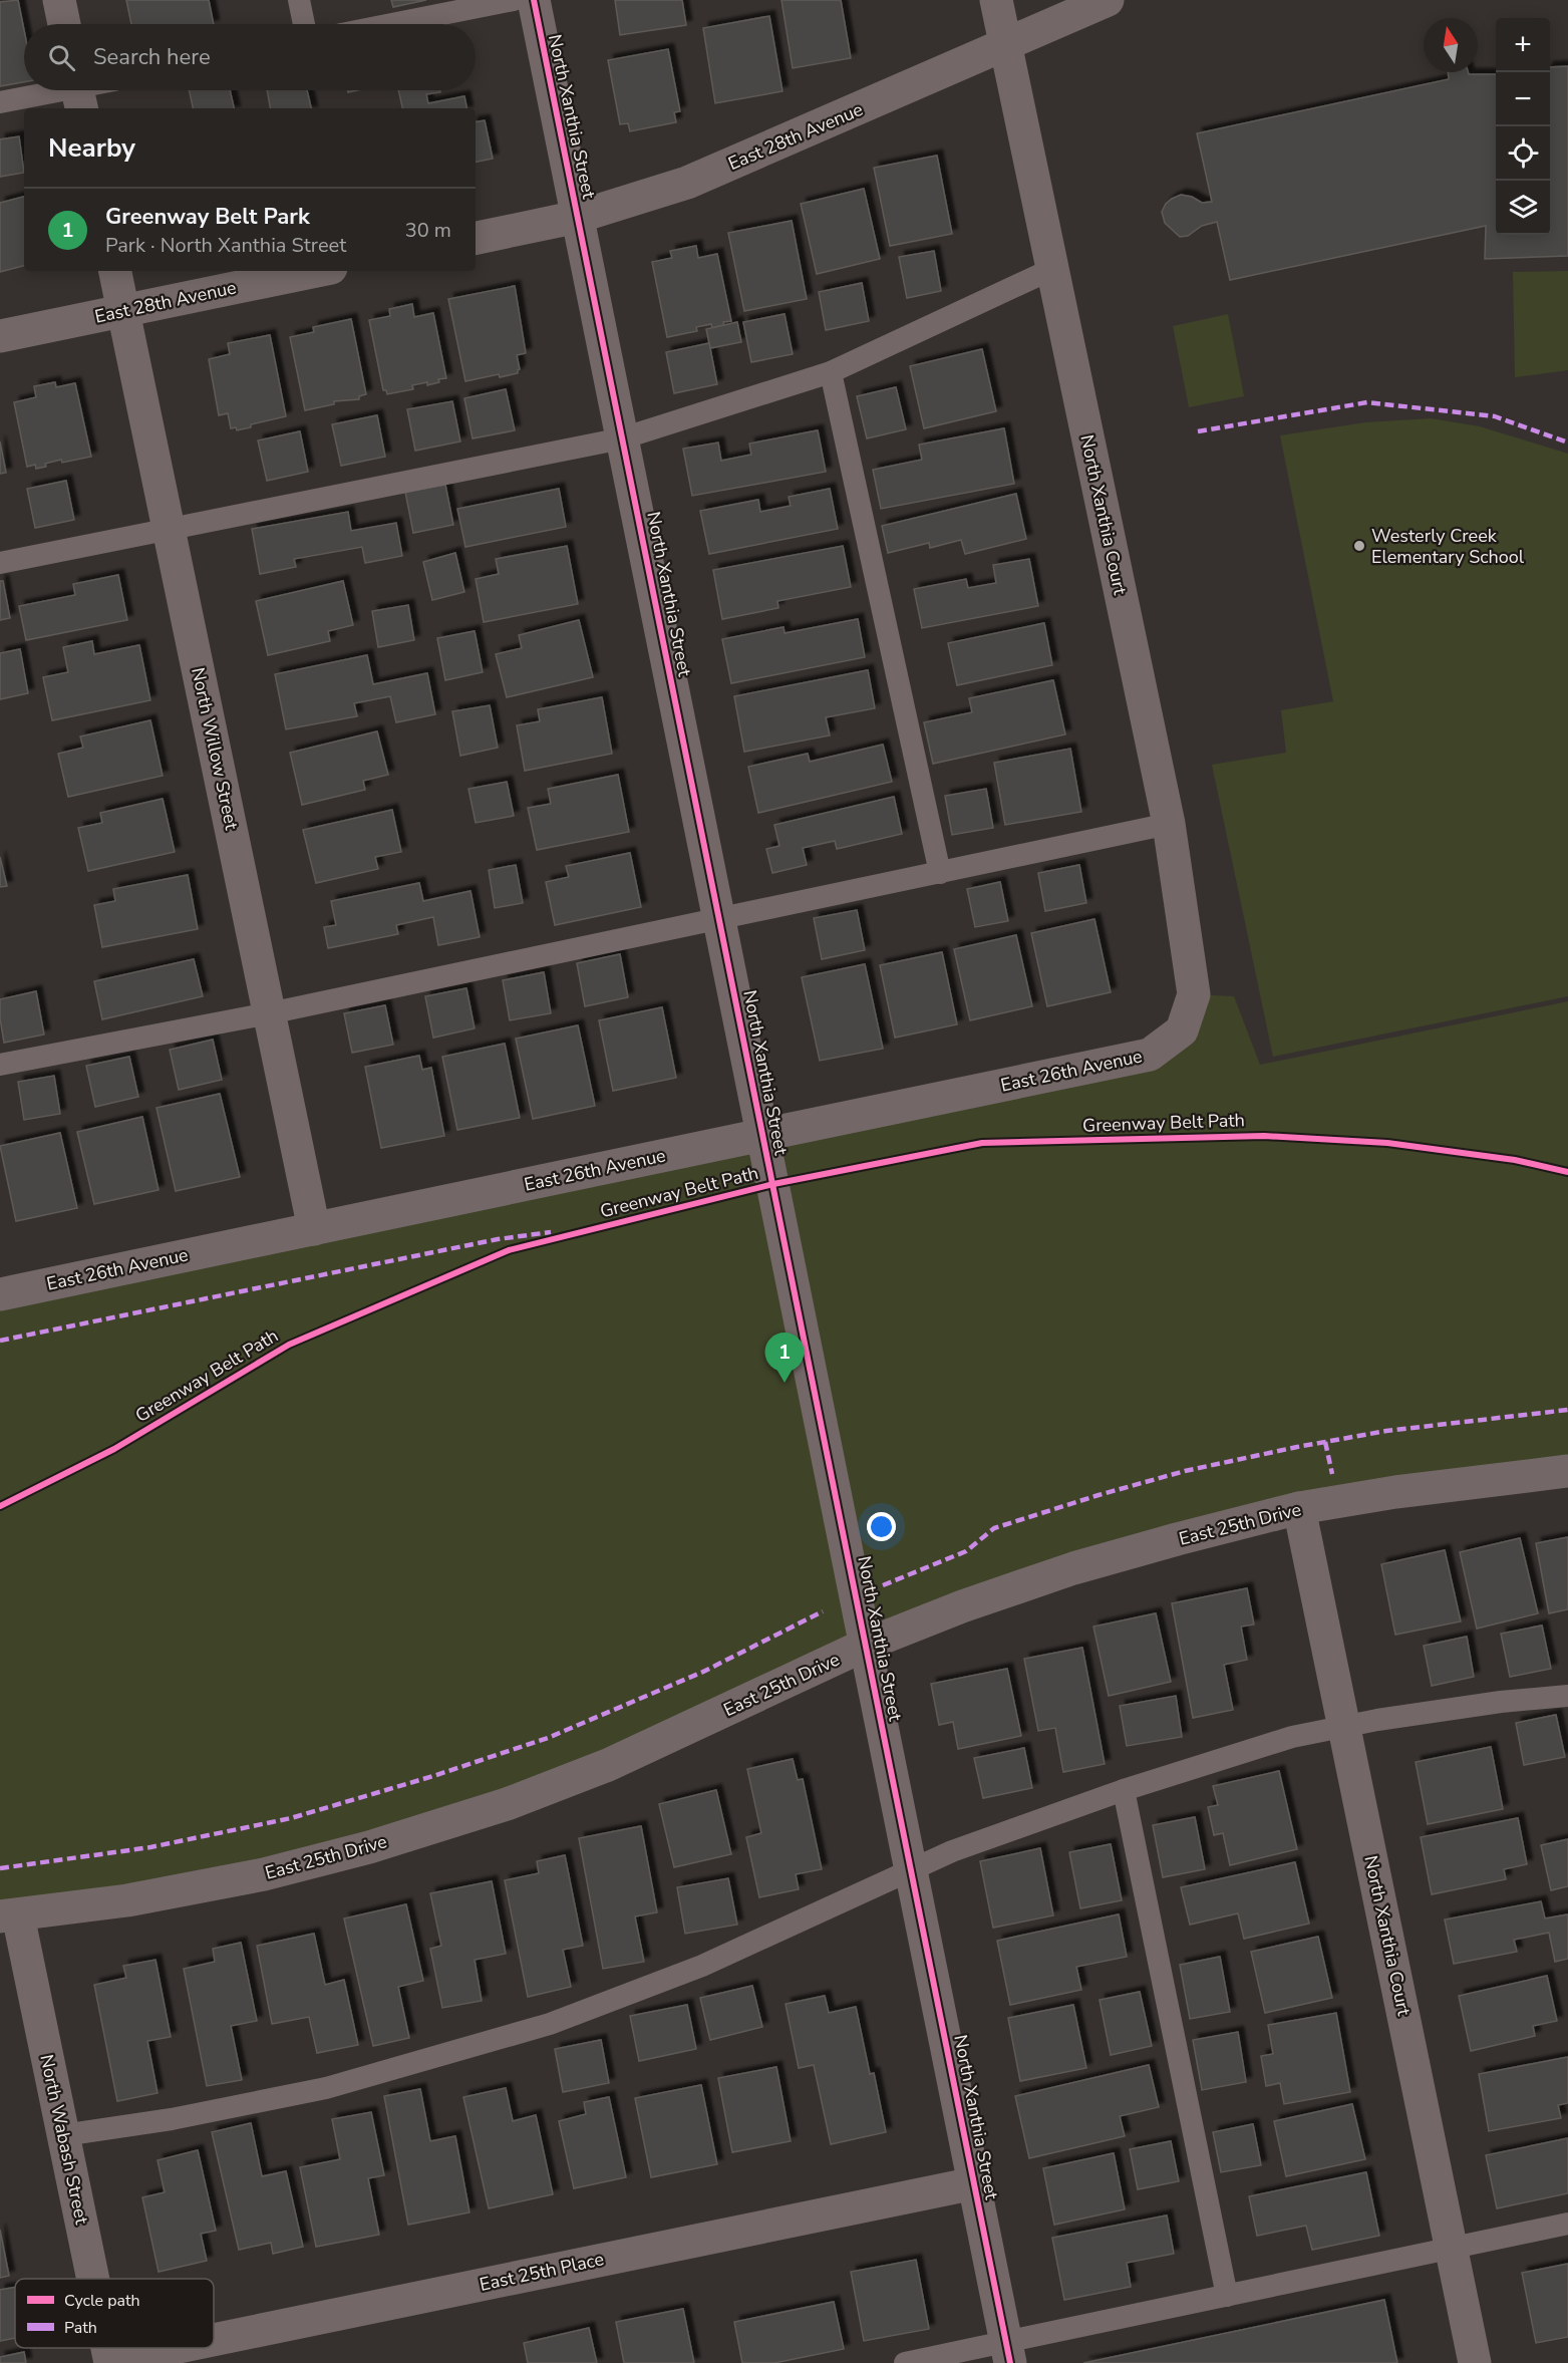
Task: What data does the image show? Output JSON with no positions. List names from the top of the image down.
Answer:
{
  "streets": {
    "street": [
      "North Xanthia Street",
      "East 28th Avenue",
      "North Xanthia Court",
      "North Willow Street",
      "East 26th Avenue",
      "East 25th Drive",
      "North Wabash Street",
      "East 25th Place"
    ],
    "cycle path": ["Greenway Belt Path"]
  },
  "crossings": [
    ["North Xanthia Street", "East 28th Avenue"],
    ["North Xanthia Street", "East 26th Avenue"],
    ["North Xanthia Street", "East 25th Drive"],
    ["North Xanthia Street", "East 25th Place"],
    ["East 28th Avenue", "North Xanthia Court"],
    ["East 28th Avenue", "North Willow Street"],
    ["North Xanthia Court", "East 26th Avenue"],
    ["North Xanthia Court", "East 25th Drive"],
    ["North Willow Street", "East 26th Avenue"],
    ["East 25th Drive", "North Wabash Street"]
  ],
  "places": ["Westerly Creek Elementary School"],
  "legend": ["Cycle path", "Path"],
  "north": "top",
  "page": {
    "map_buttons": ["+", "−"],
    "search": "Search here",
    "heading": "Nearby",
    "list": [
      {
        "mark": "1",
        "name": "Greenway Belt Park",
        "note": "Park · North Xanthia Street",
        "value": "30 m"
      }
    ],
    "pins": "1"
  }
}
